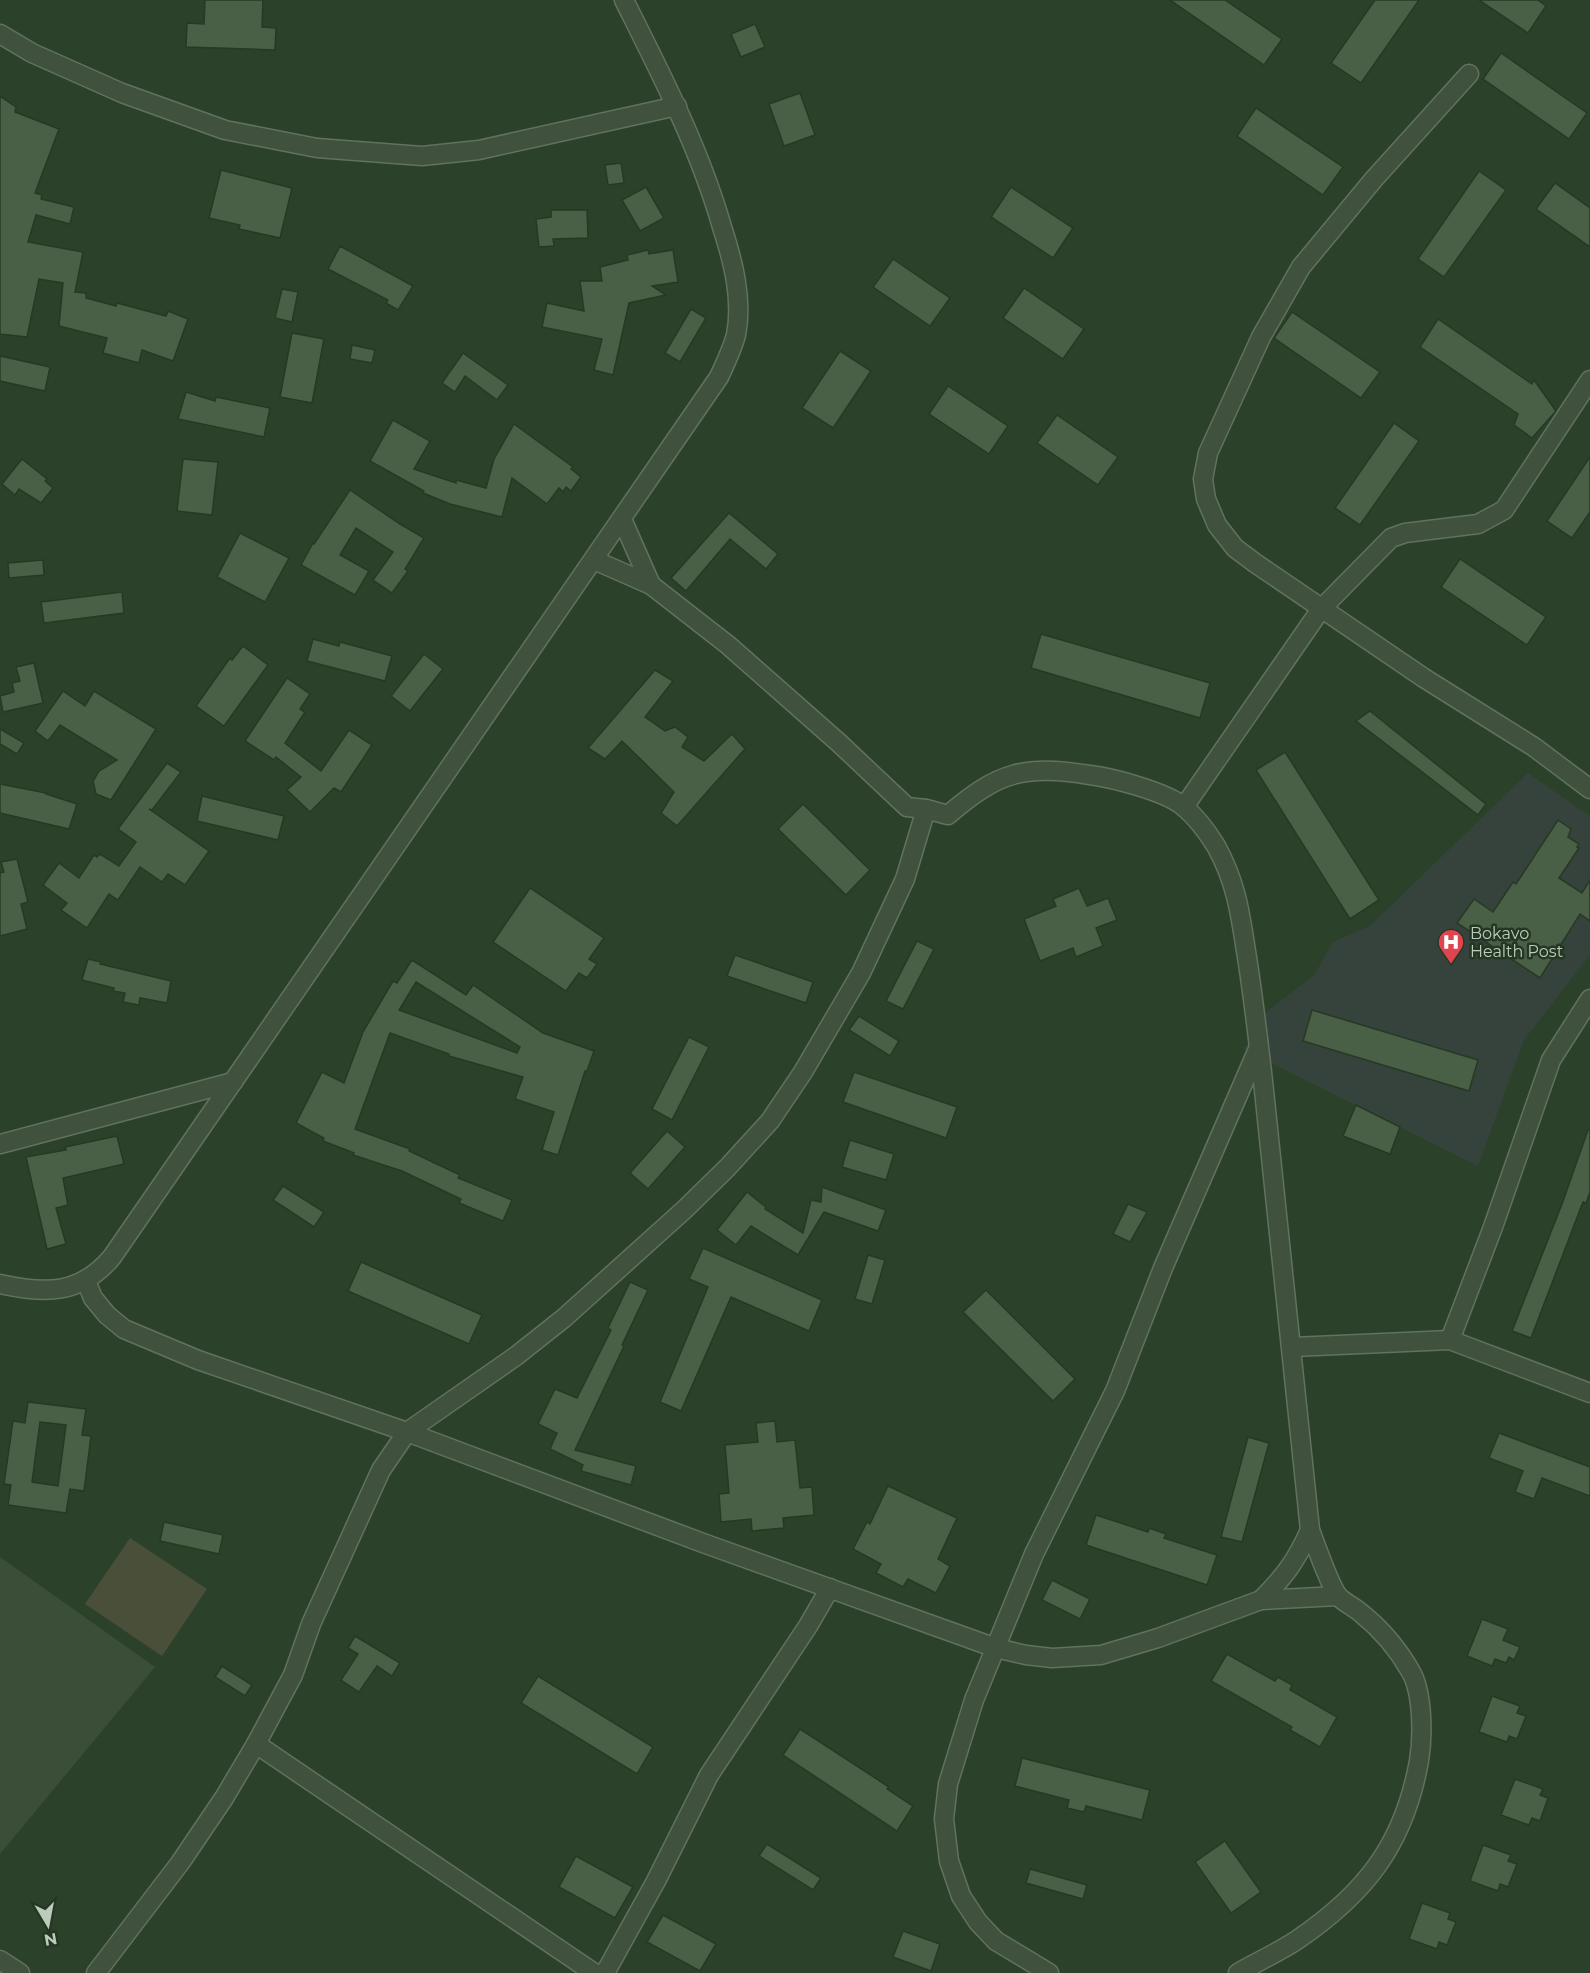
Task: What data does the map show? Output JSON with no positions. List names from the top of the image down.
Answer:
{
  "places": {
    "hospital": ["Bokavo Health Post"]
  },
  "north": "bottom"
}
